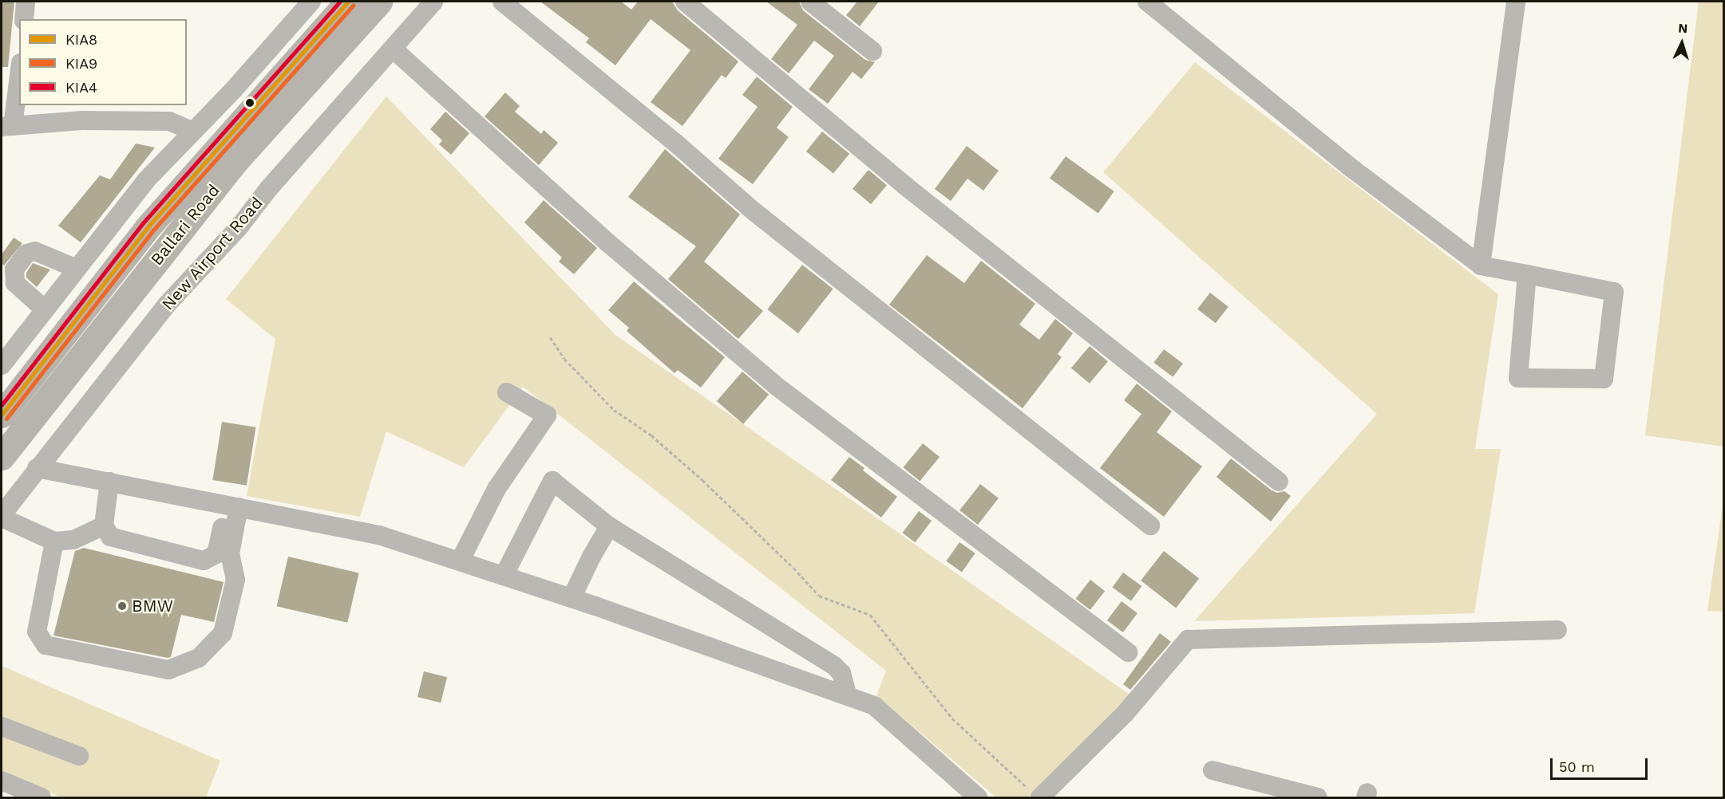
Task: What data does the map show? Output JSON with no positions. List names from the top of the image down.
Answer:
{
  "streets": {
    "highway": ["Ballari Road"],
    "street": ["New Airport Road"]
  },
  "places": ["BMW"],
  "lines": ["transit line KIA8", "transit line KIA4", "transit line KIA9"],
  "legend": ["KIA8", "KIA9", "KIA4"],
  "scale_bar": "50 m",
  "north": "top"
}
